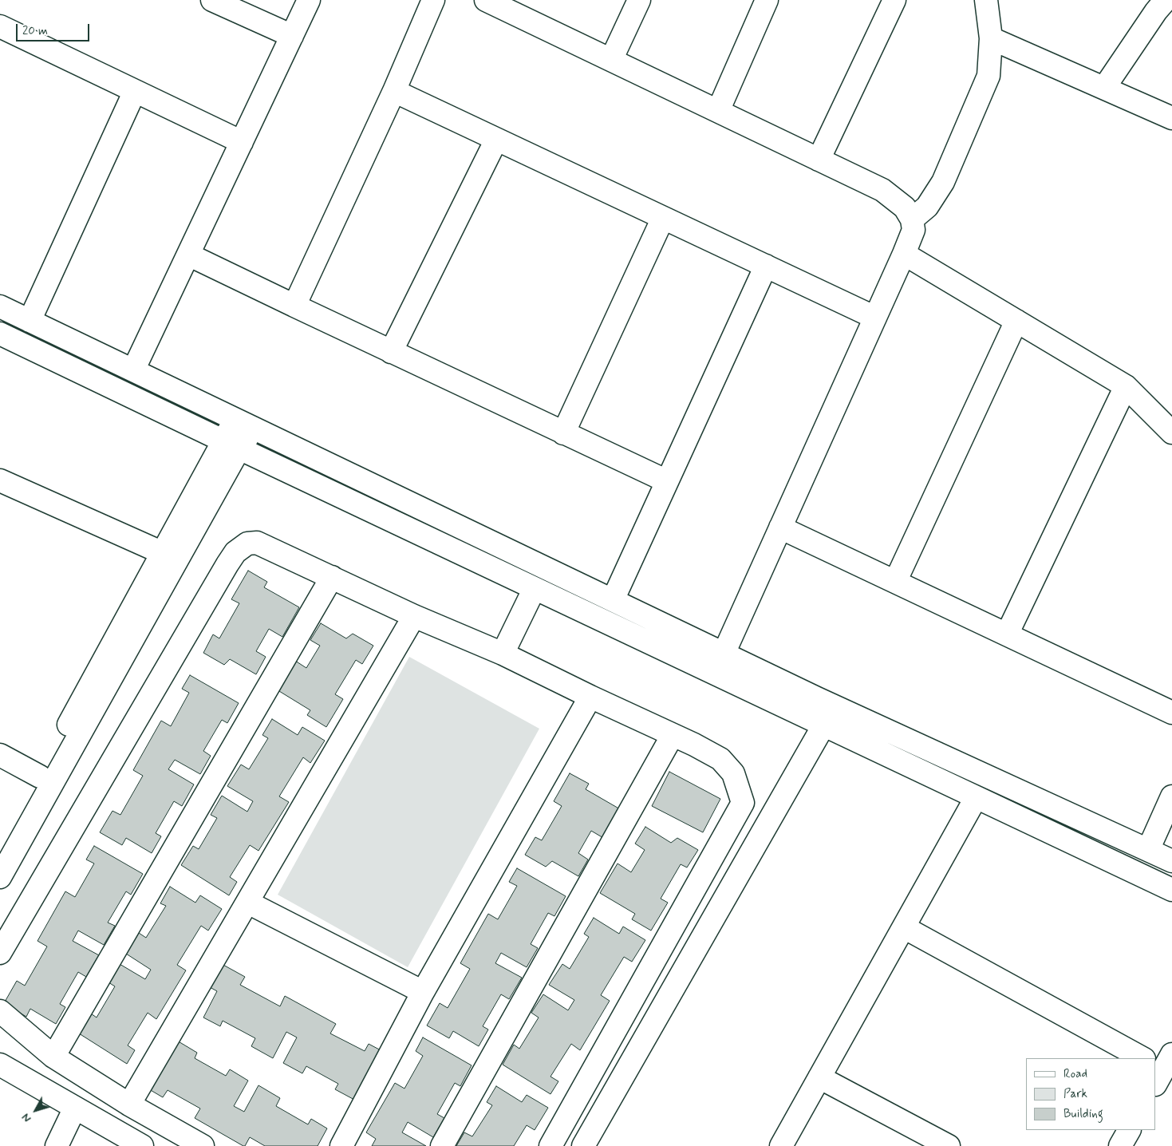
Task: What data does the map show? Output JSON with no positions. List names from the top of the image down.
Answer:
{
  "legend": ["Road", "Park", "Building"],
  "scale_bar": "20 m",
  "north": "bottom left"
}
